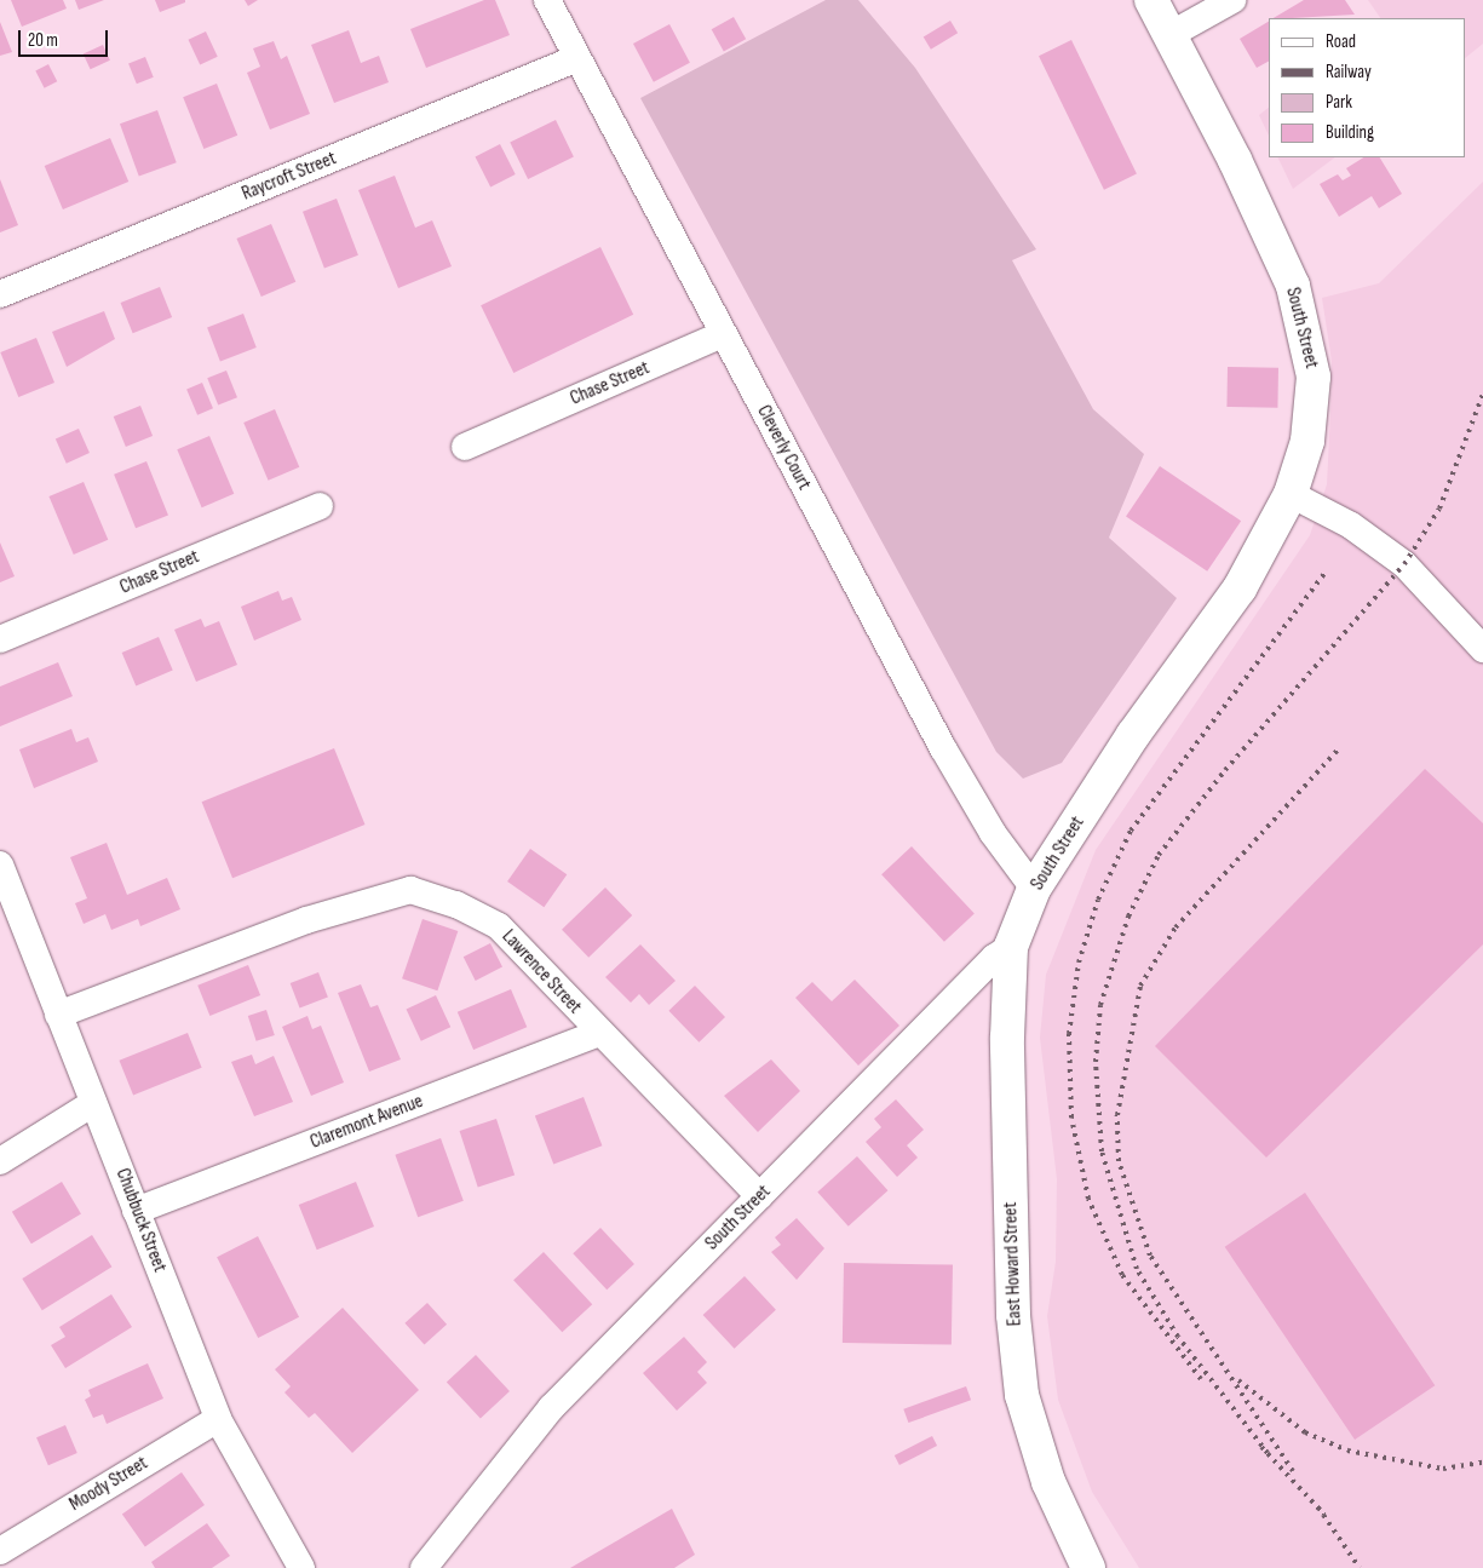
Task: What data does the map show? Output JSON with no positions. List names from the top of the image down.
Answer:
{
  "streets": {
    "main road": ["South Street", "East Howard Street"],
    "street": [
      "Raycroft Street",
      "Chase Street",
      "Cleverly Court",
      "Lawrence Street",
      "Claremont Avenue",
      "Chubbuck Street",
      "Moody Street"
    ]
  },
  "crossings": [
    ["Raycroft Street", "Cleverly Court"],
    ["South Street", "Cleverly Court"],
    ["South Street", "Lawrence Street"],
    ["South Street", "East Howard Street"],
    ["Chase Street", "Cleverly Court"],
    ["Lawrence Street", "Claremont Avenue"],
    ["Lawrence Street", "Chubbuck Street"],
    ["Claremont Avenue", "Chubbuck Street"],
    ["Chubbuck Street", "Moody Street"]
  ],
  "legend": [
    "Road",
    "Railway",
    "Park",
    "Building"
  ],
  "scale_bar": "20 m"
}
